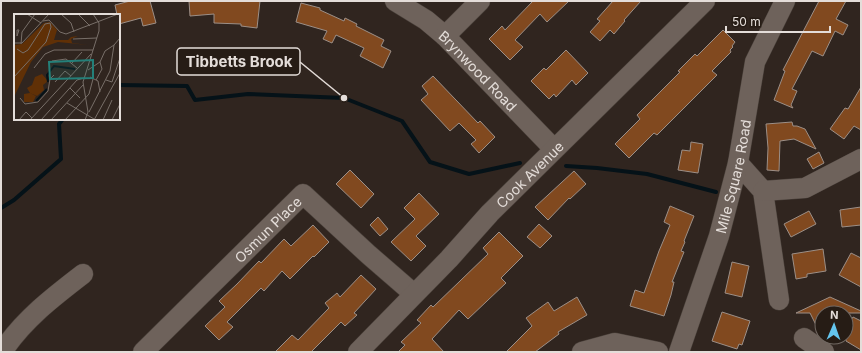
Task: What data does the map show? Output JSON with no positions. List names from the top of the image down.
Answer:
{
  "streets": {
    "street": [
      "Brynwood Road",
      "Cook Avenue",
      "Mile Square Road",
      "Osmun Place"
    ]
  },
  "crossings": [
    ["Brynwood Road", "Cook Avenue"],
    ["Cook Avenue", "Osmun Place"]
  ],
  "places": ["Tibbetts Brook"],
  "scale_bar": "50 m",
  "north": "top"
}
